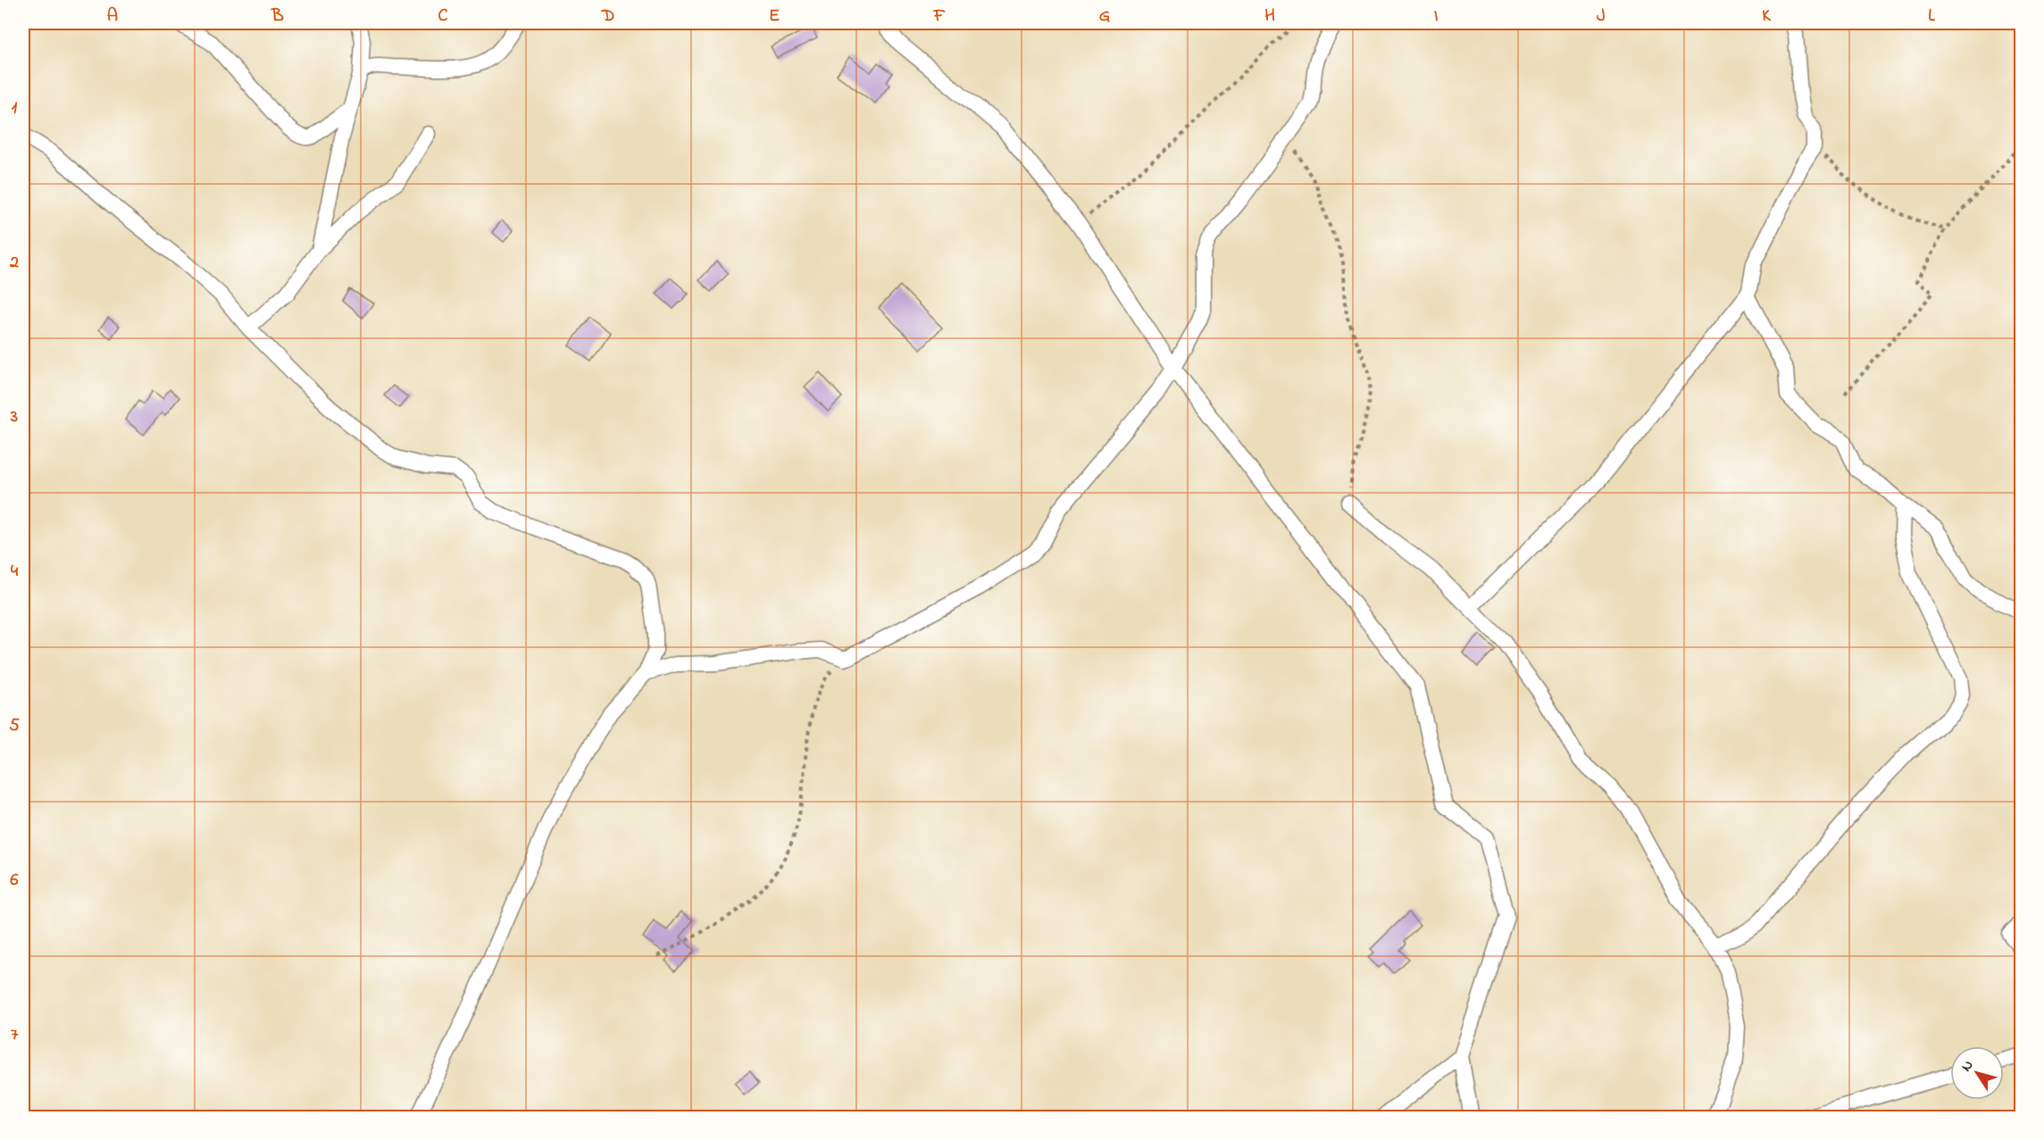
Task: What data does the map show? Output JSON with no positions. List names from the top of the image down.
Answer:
{
  "north": "top left",
  "grid": {
    "columns": [
      "A",
      "B",
      "C",
      "D",
      "E",
      "F",
      "G",
      "H",
      "I",
      "J",
      "K",
      "L"
    ],
    "rows": [
      "1",
      "2",
      "3",
      "4",
      "5",
      "6",
      "7"
    ]
  }
}
